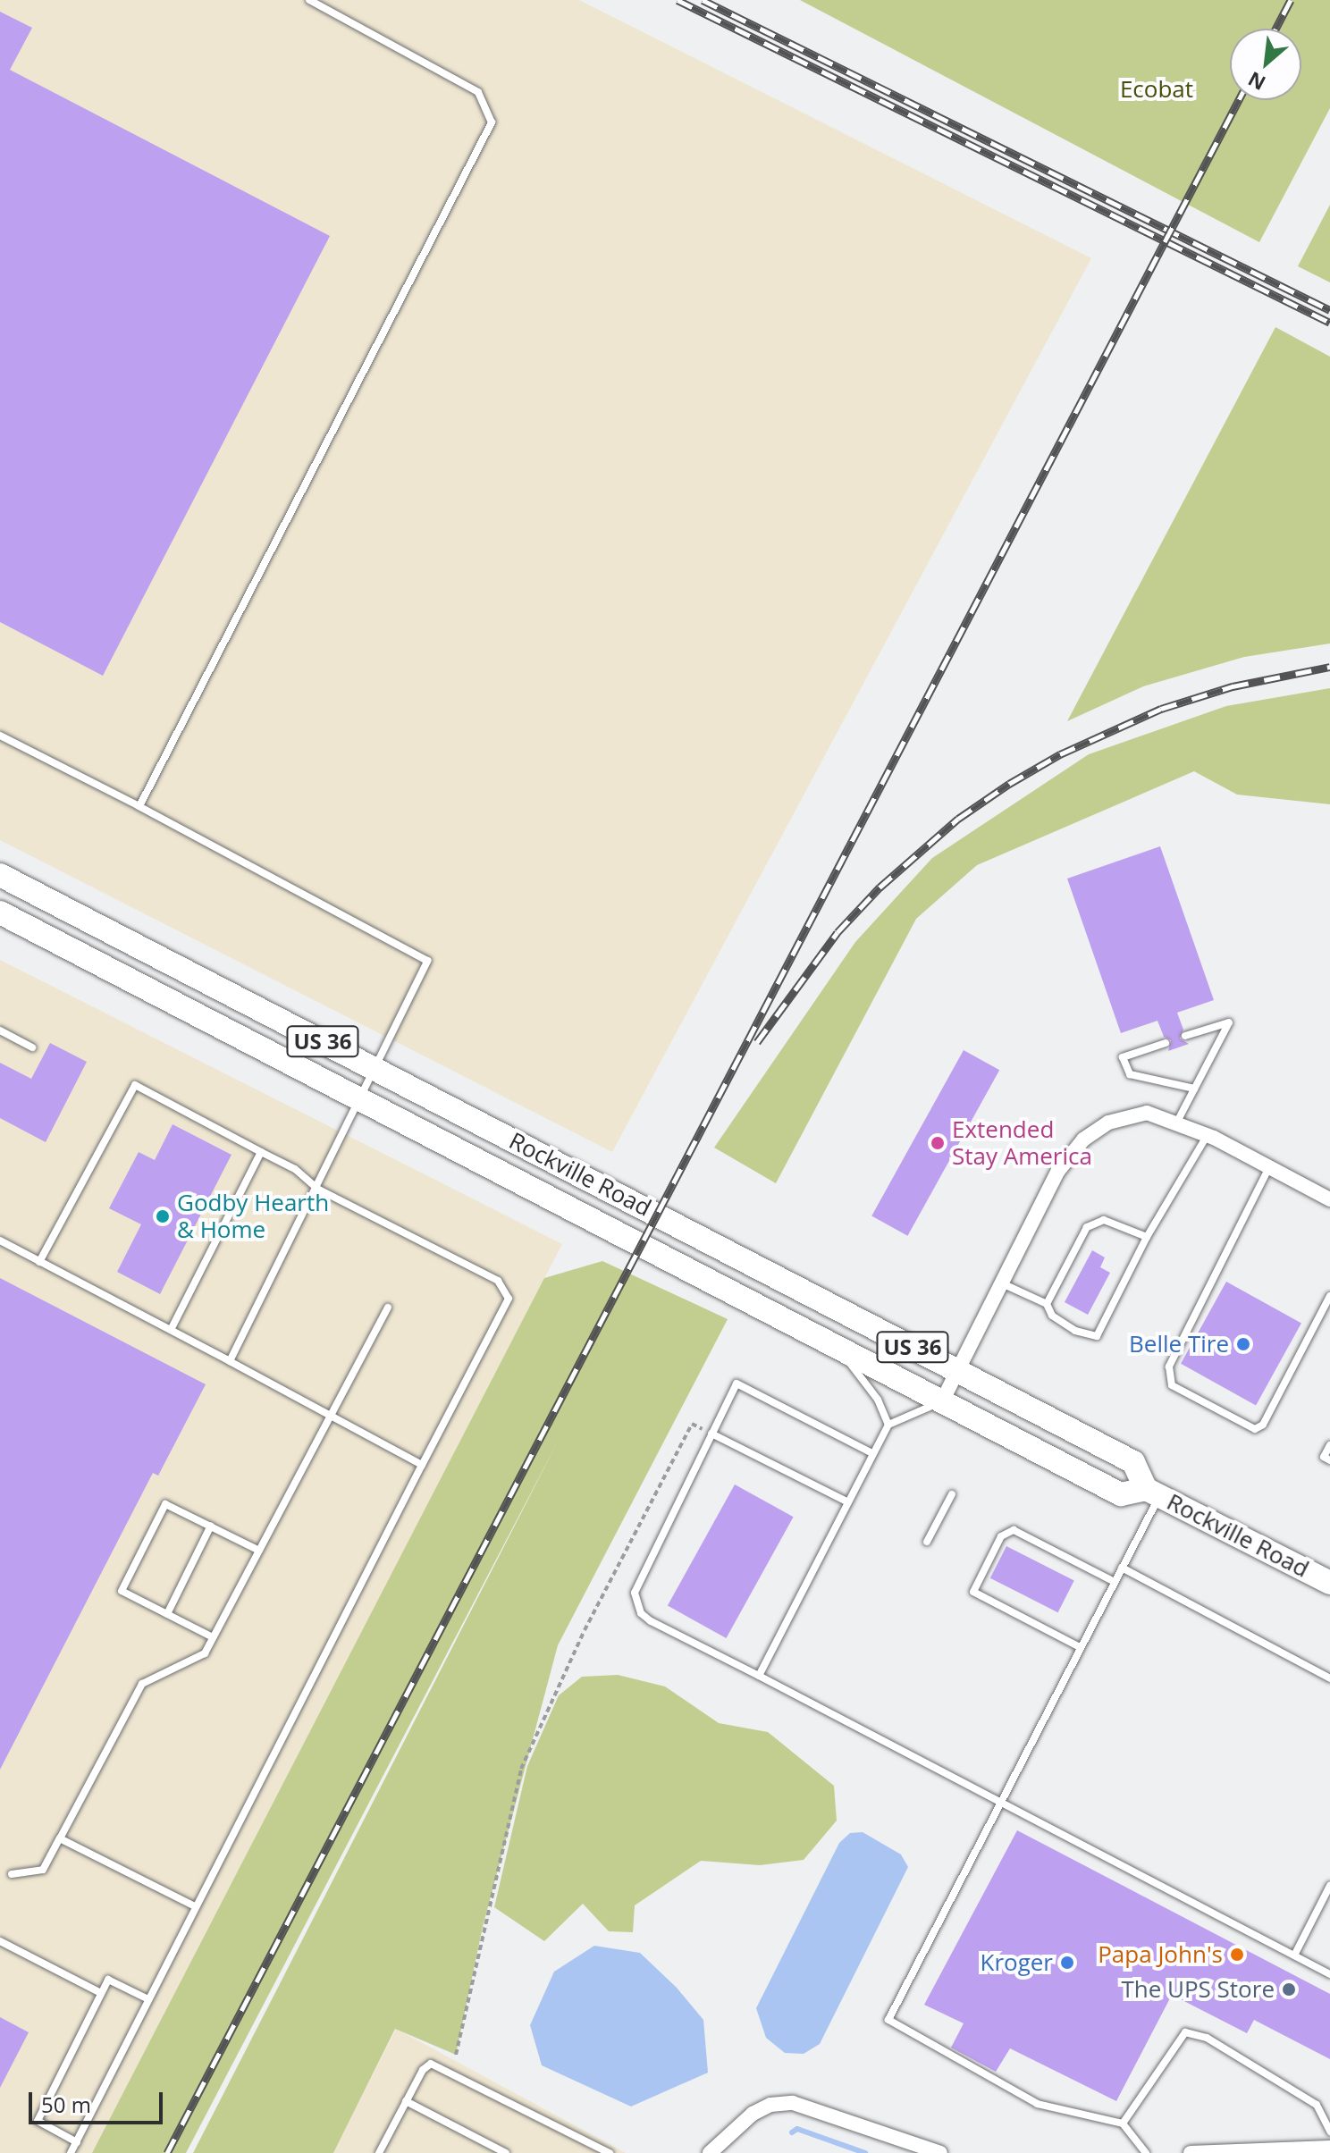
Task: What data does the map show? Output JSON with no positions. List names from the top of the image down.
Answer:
{
  "streets": {
    "main road": ["US 36", "Rockville Road"]
  },
  "parks": ["Ecobat"],
  "places": [
    "Extended Stay America",
    "Godby Hearth & Home",
    "Belle Tire",
    "Papa John's",
    "Kroger",
    "The UPS Store"
  ],
  "scale_bar": "50 m",
  "north": "bottom left"
}
